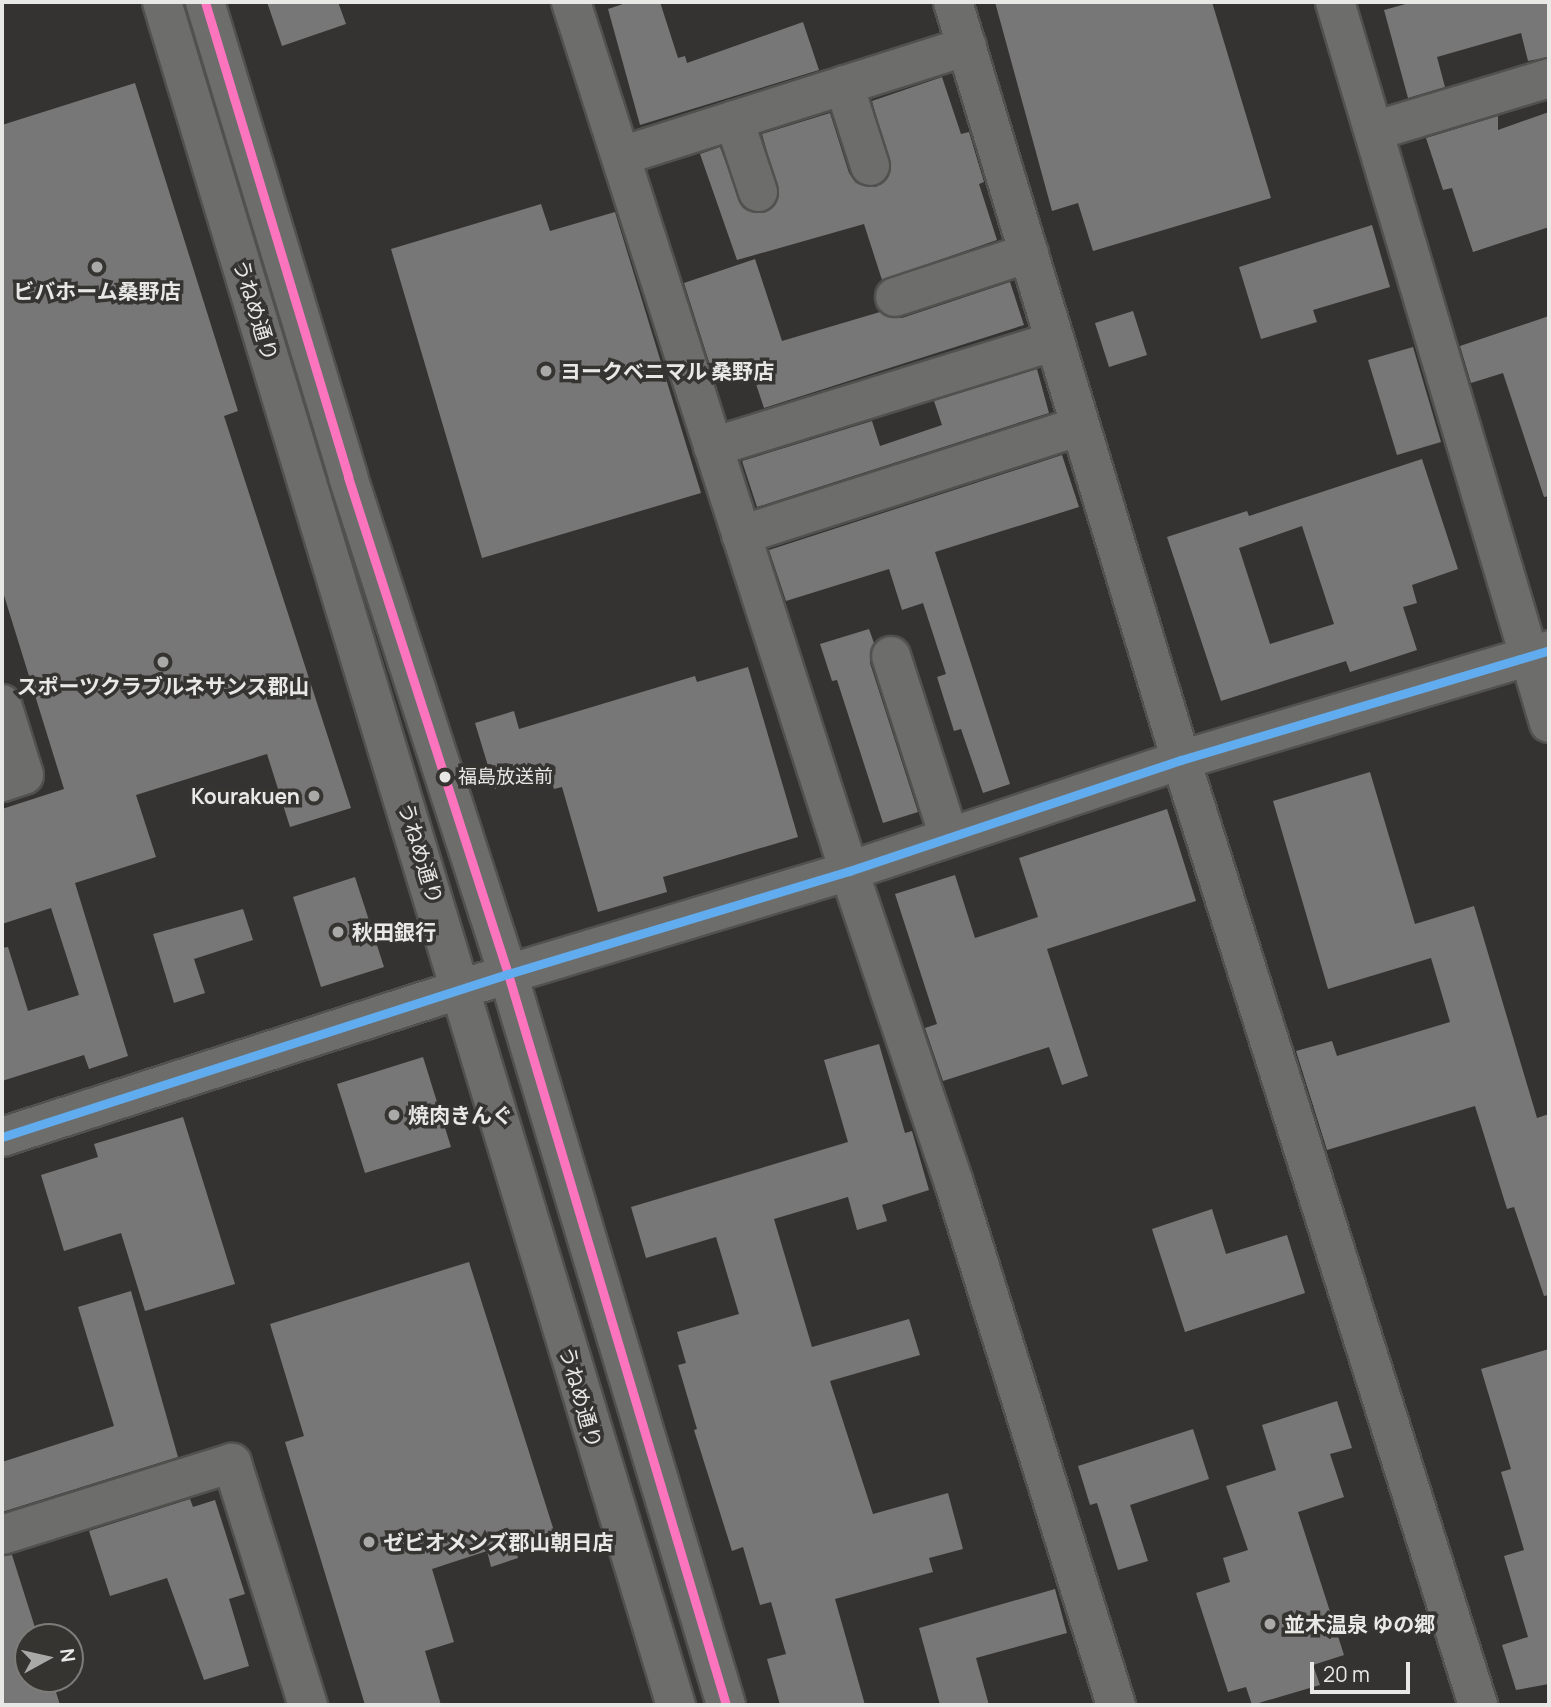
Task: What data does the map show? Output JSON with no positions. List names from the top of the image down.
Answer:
{
  "streets": {
    "street": ["うねめ通り"]
  },
  "places": [
    "ビバホーム桑野店",
    "ヨークベニマル 桑野店",
    "スポーツクラブルネサンス郡山",
    "福島放送前",
    "Kourakuen",
    "秋田銀行",
    "焼肉きんぐ",
    "ゼビオメンズ郡山朝日店",
    "並木温泉 ゆの郷"
  ],
  "scale_bar": "20 m",
  "north": "right"
}
